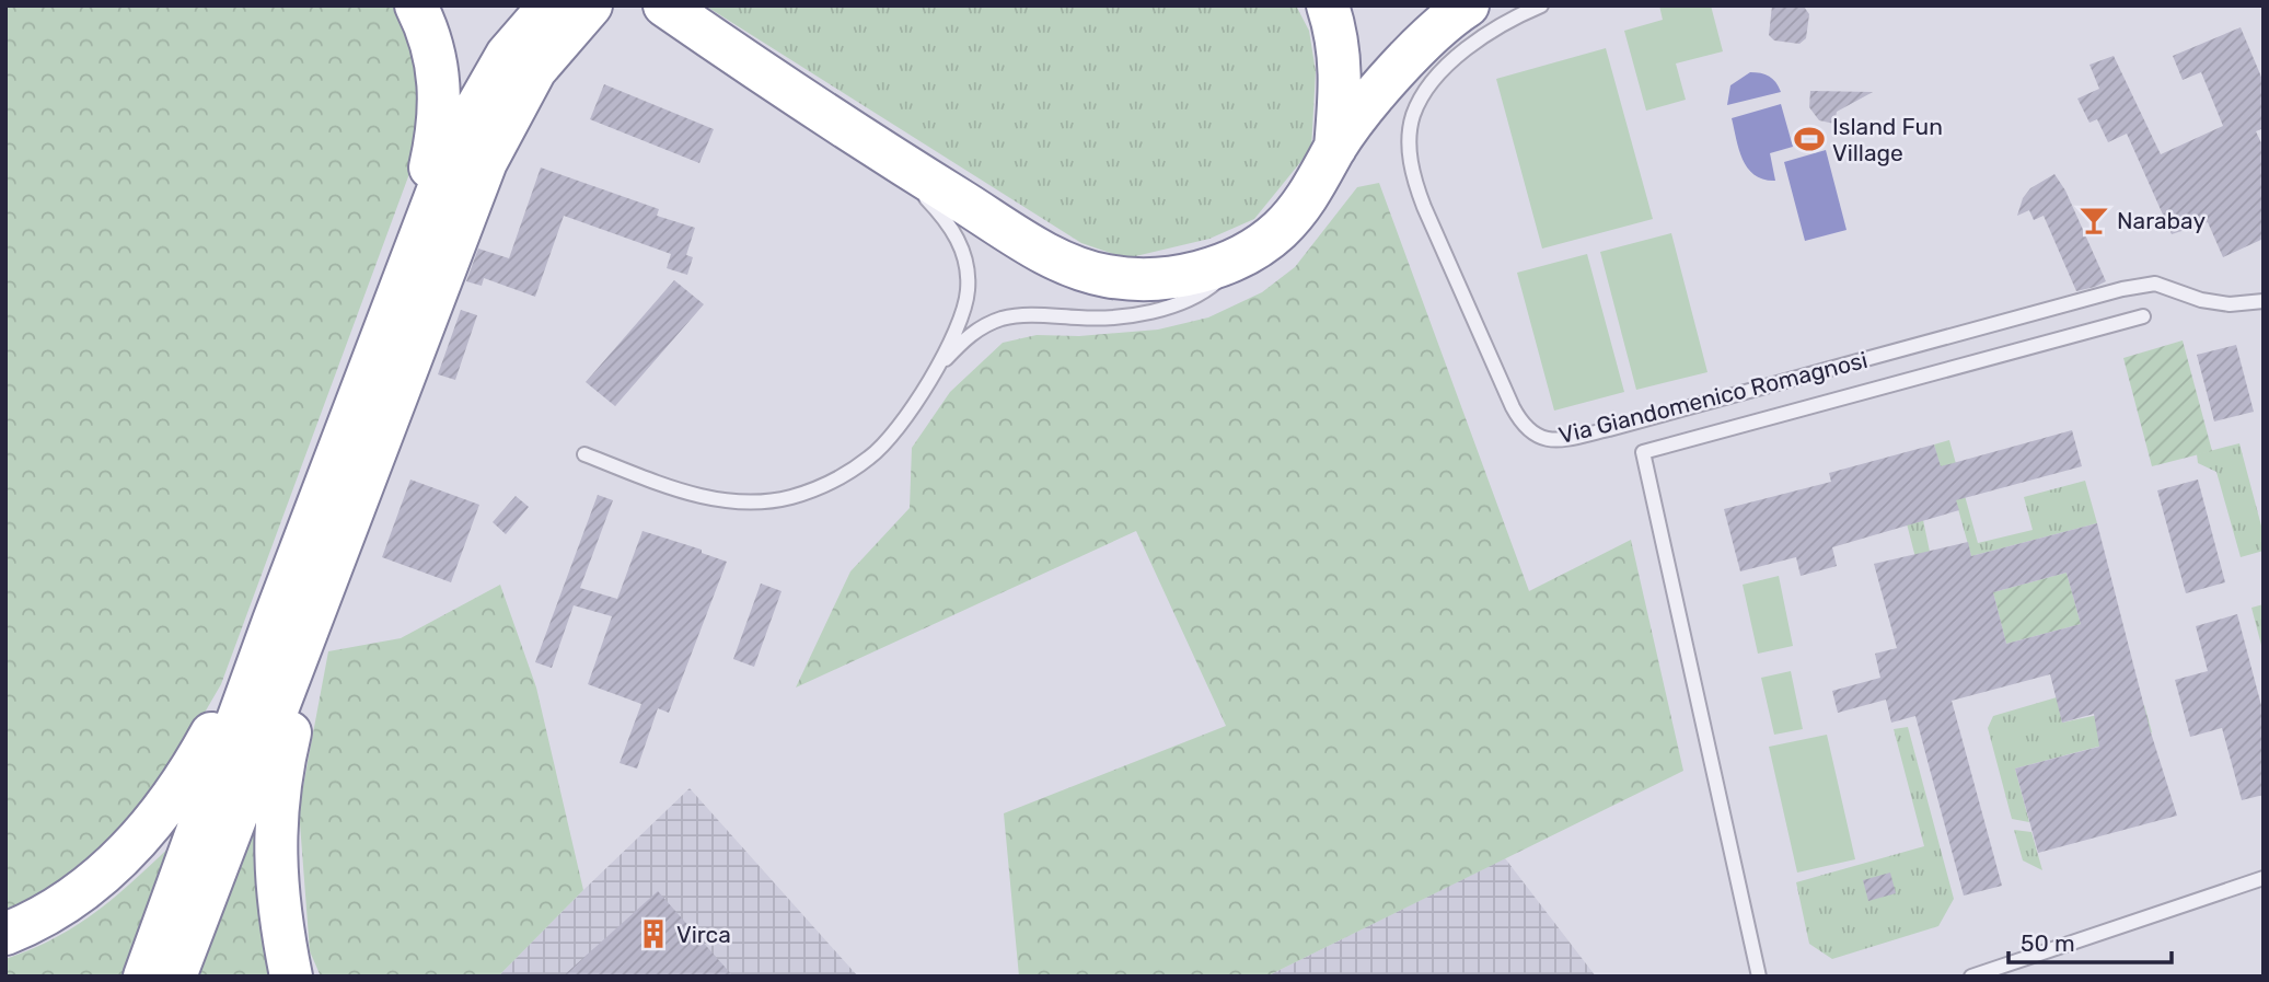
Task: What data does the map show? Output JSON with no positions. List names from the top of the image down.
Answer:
{
  "streets": {
    "lane": ["Via Giandomenico Romagnosi"]
  },
  "places": {
    "sports": ["Island Fun Village"],
    "bar": ["Narabay"],
    "building": ["Virca"]
  },
  "scale_bar": "50 m"
}
